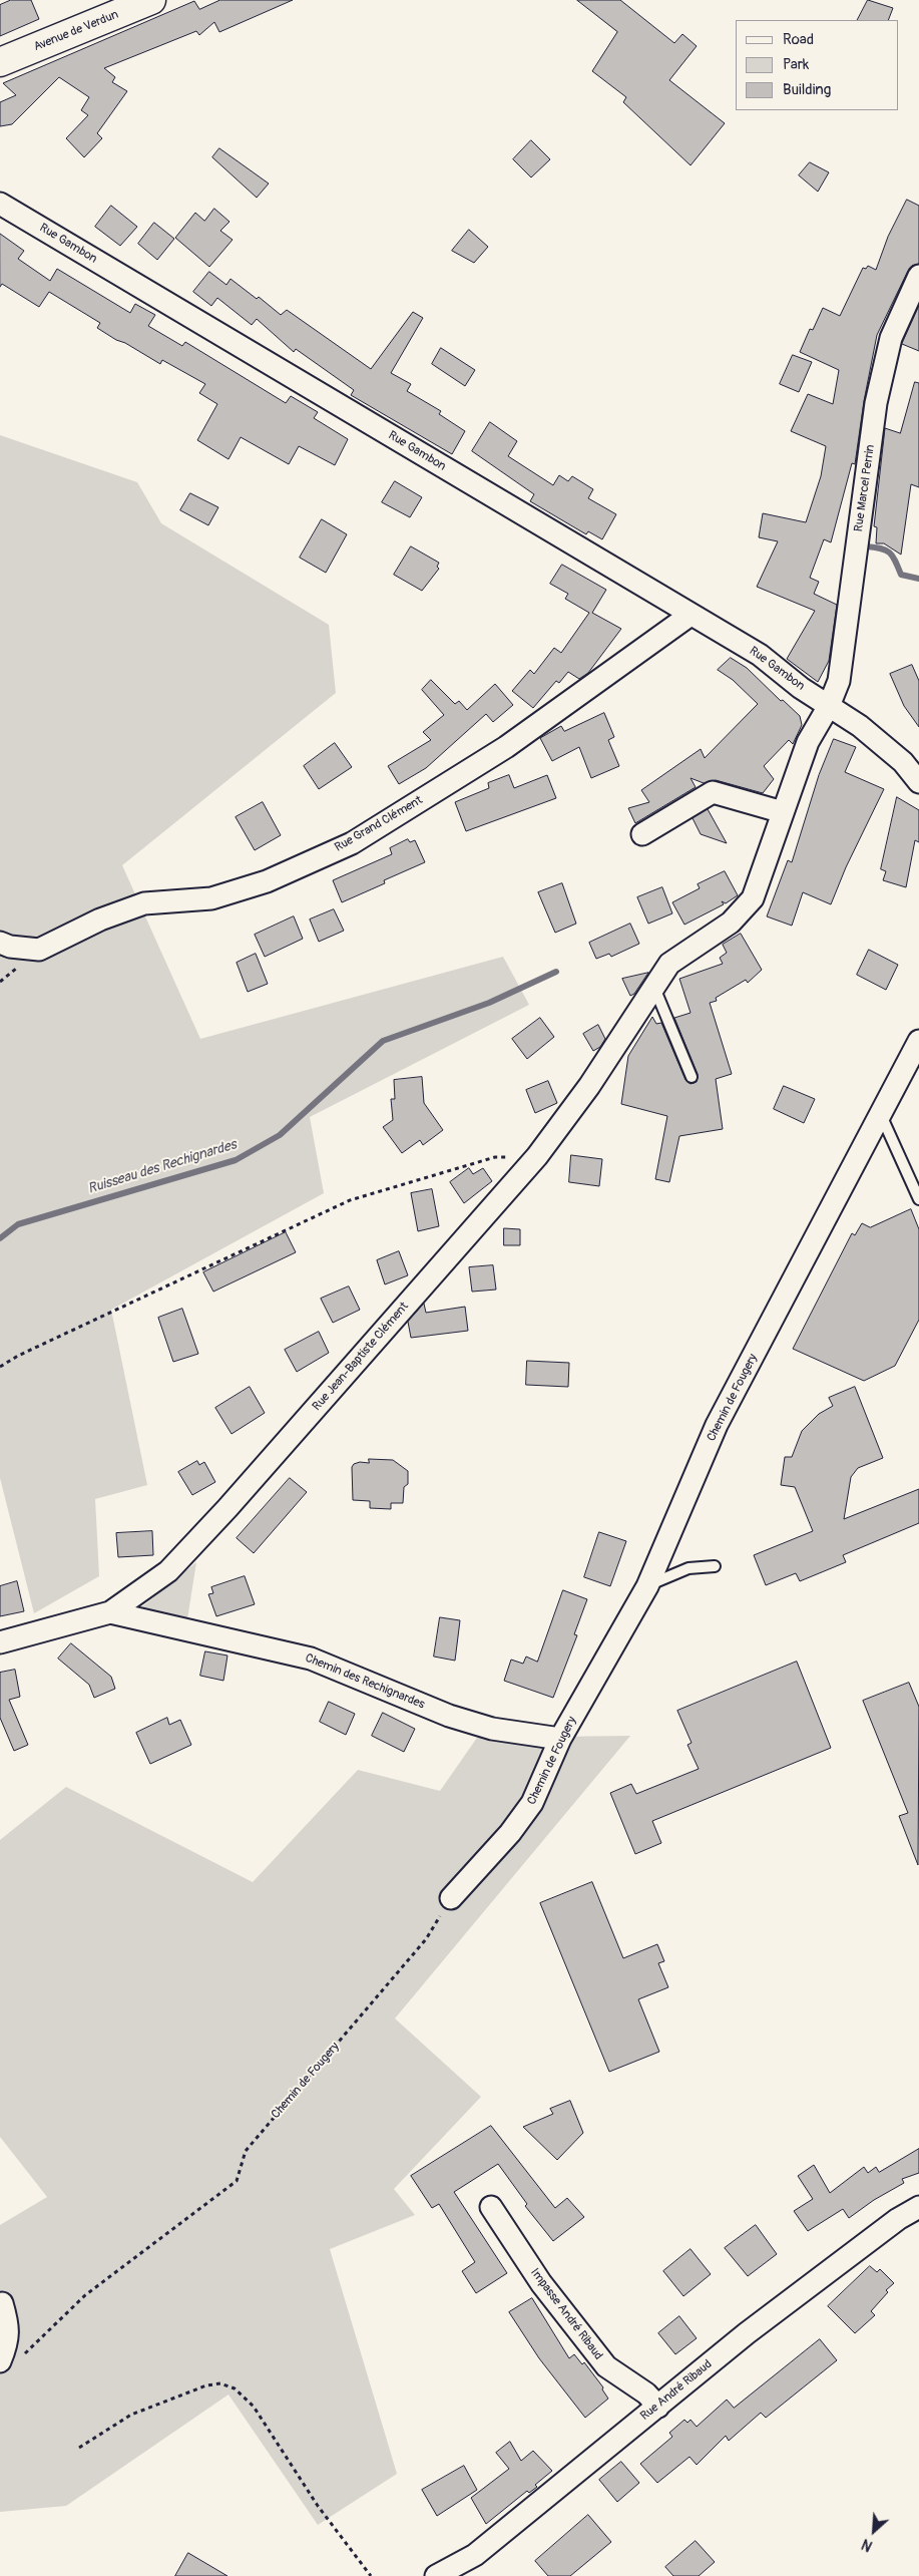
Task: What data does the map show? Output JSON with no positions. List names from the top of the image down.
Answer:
{
  "streets": {
    "main road": ["Avenue de Verdun"],
    "street": [
      "Rue Gambon",
      "Rue Marcel Perrin",
      "Rue Grand Clément",
      "Rue Jean-Baptiste Clément",
      "Chemin de Fougery",
      "Chemin des Rechignardes",
      "Impasse André Ribaud",
      "Rue André Ribaud"
    ]
  },
  "crossings": [
    ["Rue Gambon", "Rue Marcel Perrin"],
    ["Rue Gambon", "Rue Grand Clément"],
    ["Rue Gambon", "Rue Jean-Baptiste Clément"],
    ["Rue Marcel Perrin", "Rue Jean-Baptiste Clément"],
    ["Rue Jean-Baptiste Clément", "Chemin des Rechignardes"],
    ["Chemin de Fougery", "Chemin des Rechignardes"],
    ["Impasse André Ribaud", "Rue André Ribaud"]
  ],
  "water": ["Ruisseau des Rechignardes"],
  "legend": ["Road", "Park", "Building"],
  "north": "bottom left"
}
